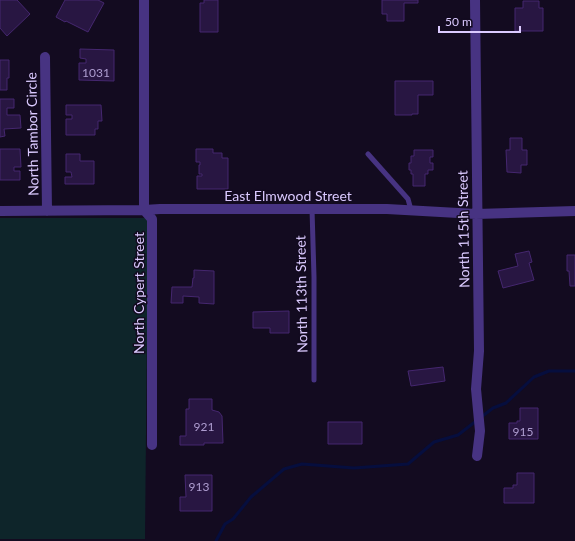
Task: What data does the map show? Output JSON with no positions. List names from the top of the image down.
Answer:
{
  "streets": {
    "street": [
      "North Tambor Circle",
      "East Elmwood Street",
      "North 115th Street",
      "North Cypert Street"
    ],
    "lane": ["North 113th Street"]
  },
  "crossings": [
    ["North Tambor Circle", "East Elmwood Street"],
    ["East Elmwood Street", "North 115th Street"],
    ["East Elmwood Street", "North Cypert Street"],
    ["East Elmwood Street", "North 113th Street"]
  ],
  "house_numbers": [
    "1031",
    "921",
    "915",
    "913"
  ],
  "scale_bar": "50 m"
}
